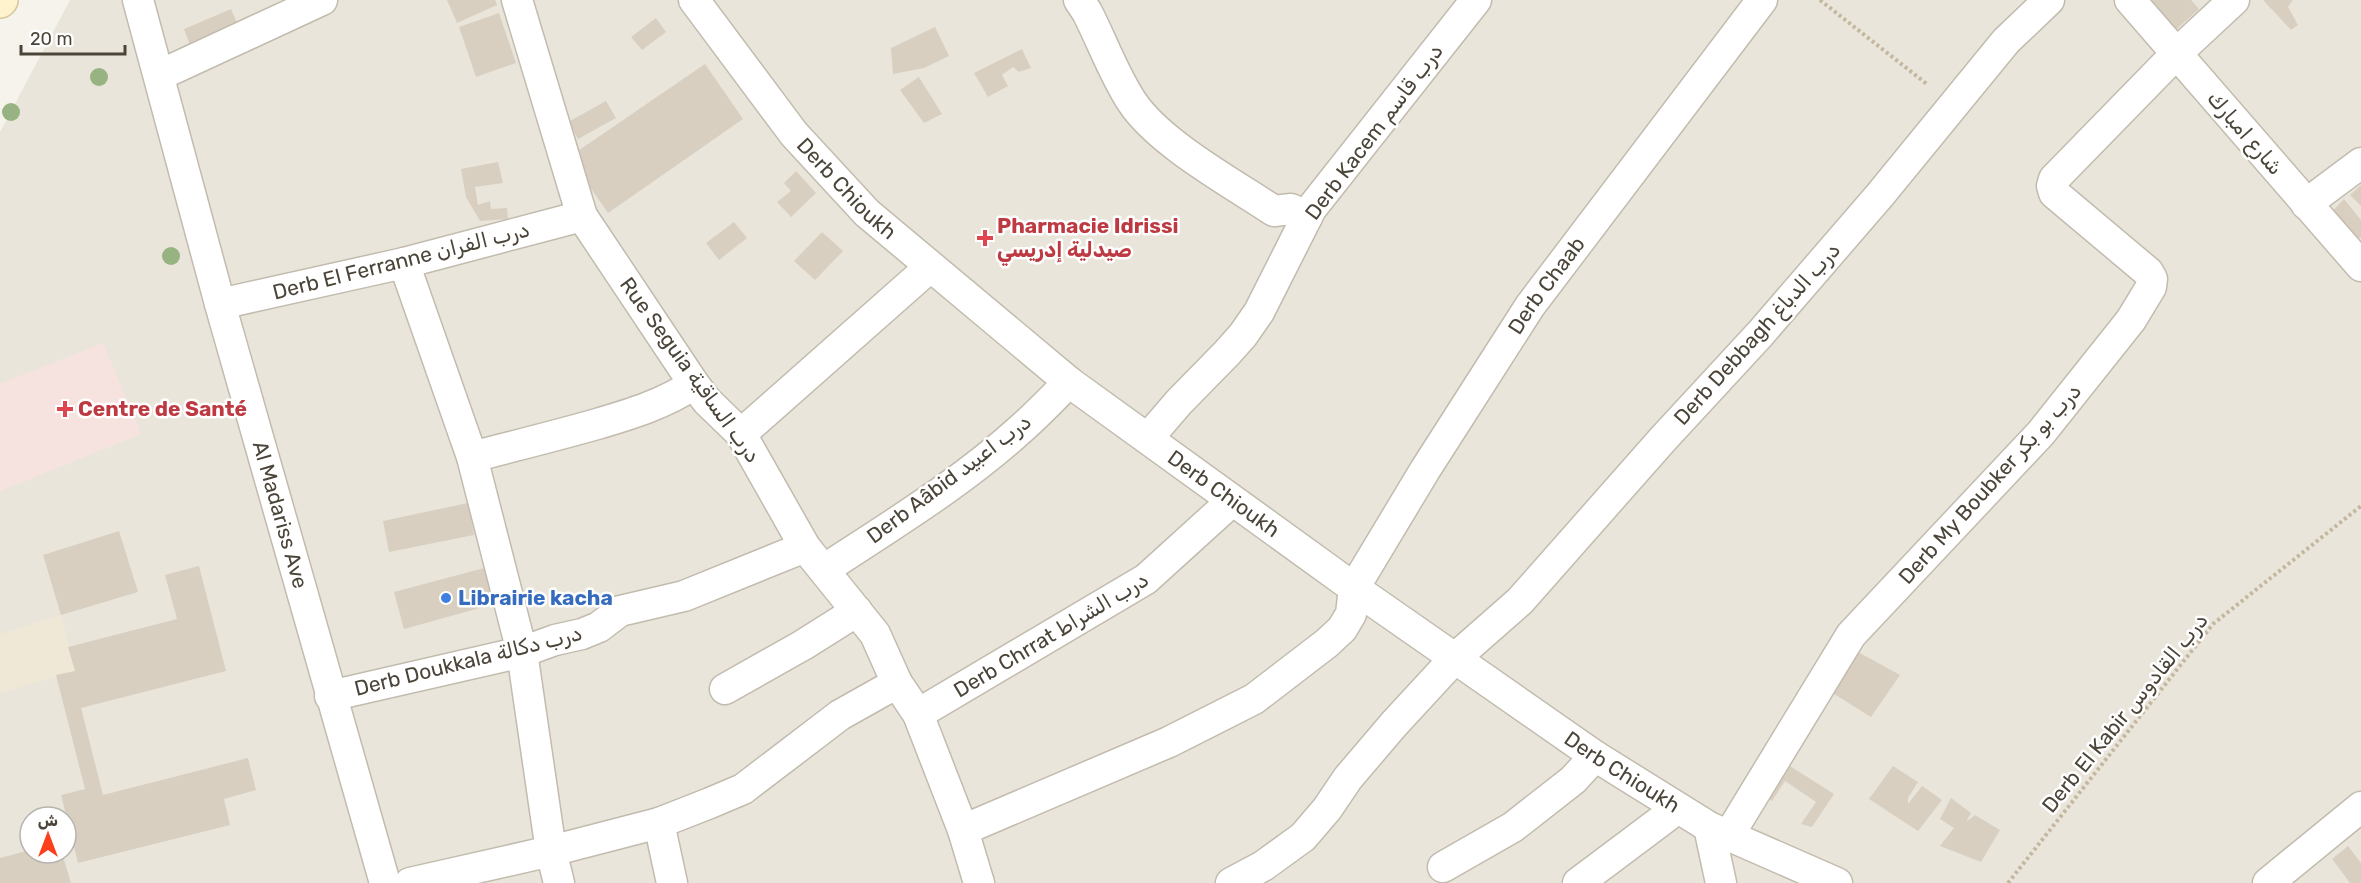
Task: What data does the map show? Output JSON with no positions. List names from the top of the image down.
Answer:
{
  "streets": {
    "street": [
      "Derb Kacem درب قاسم",
      "شارع امبارك",
      "Derb Chioukh",
      "Derb El Ferranne درب الفران",
      "Derb Chaab",
      "Derb Debbagh درب الدباغ",
      "Rue Seguia درب الساقية",
      "Derb Aâbid درب اعبيد",
      "Derb My Boubker درب بو بكر",
      "Al Madariss Ave",
      "Derb Chrrat درب الشراط",
      "Derb Doukkala درب دكالة"
    ],
    "path": ["Derb El Kabir درب القادوس"]
  },
  "crossings": [
    ["Derb Kacem درب قاسم", "Derb Chioukh"],
    ["شارع امبارك", "Derb My Boubker درب بو بكر"],
    ["Derb Chioukh", "Derb Chaab"],
    ["Derb Chioukh", "Derb Debbagh درب الدباغ"],
    ["Derb Chioukh", "Derb Aâbid درب اعبيد"],
    ["Derb Chioukh", "Derb My Boubker درب بو بكر"],
    ["Derb Chioukh", "Derb Chrrat درب الشراط"],
    ["Derb El Ferranne درب الفران", "Rue Seguia درب الساقية"],
    ["Derb El Ferranne درب الفران", "Al Madariss Ave"],
    ["Rue Seguia درب الساقية", "Derb Aâbid درب اعبيد"],
    ["Rue Seguia درب الساقية", "Derb Chrrat درب الشراط"],
    ["Rue Seguia درب الساقية", "Derb Doukkala درب دكالة"],
    ["Al Madariss Ave", "Derb Doukkala درب دكالة"]
  ],
  "places": {
    "health": ["Pharmacie Idrissi صيدلية إدريسي", "Centre de Santé"],
    "other": ["Librairie kacha"]
  },
  "scale_bar": "20 m",
  "north": "top"
}
